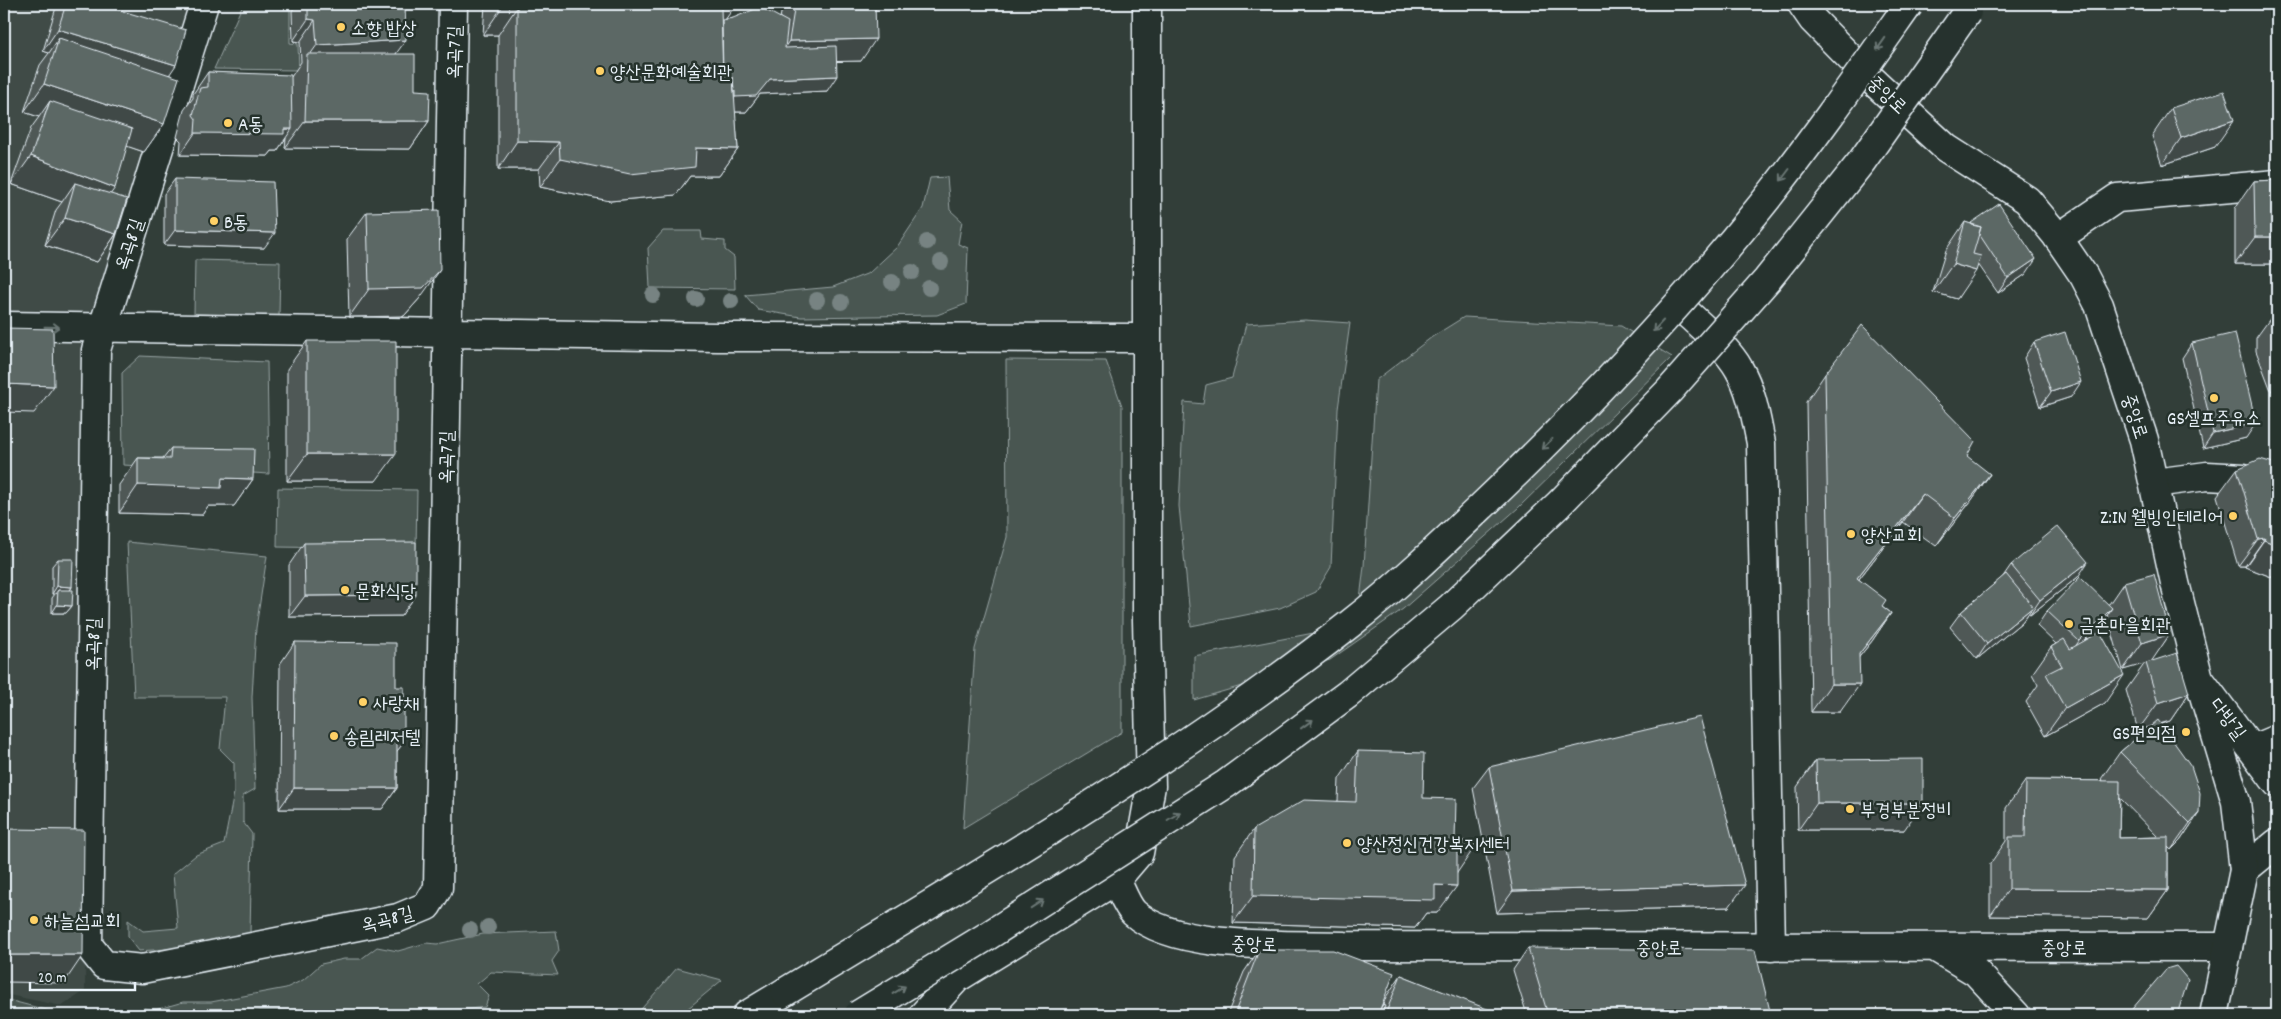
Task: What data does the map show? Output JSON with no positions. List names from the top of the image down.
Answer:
{
  "streets": {
    "main road": [
      "옥곡7길",
      "중앙로",
      "옥곡8길",
      "다방길"
    ]
  },
  "crossings": [
    ["옥곡7길", "옥곡8길"],
    ["중앙로", "다방길"]
  ],
  "places": [
    "소향 밥상",
    "양산문화예술회관",
    "A동",
    "B동",
    "GS셀프주유소",
    "Z:IN 웰빙인테리어",
    "양산교회",
    "문화식당",
    "금촌마을회관",
    "사랑채",
    "GS편의점",
    "송림레저텔",
    "부경부분정비",
    "양산정신건강복지센터",
    "하늘섬교회"
  ],
  "scale_bar": "20 m"
}
